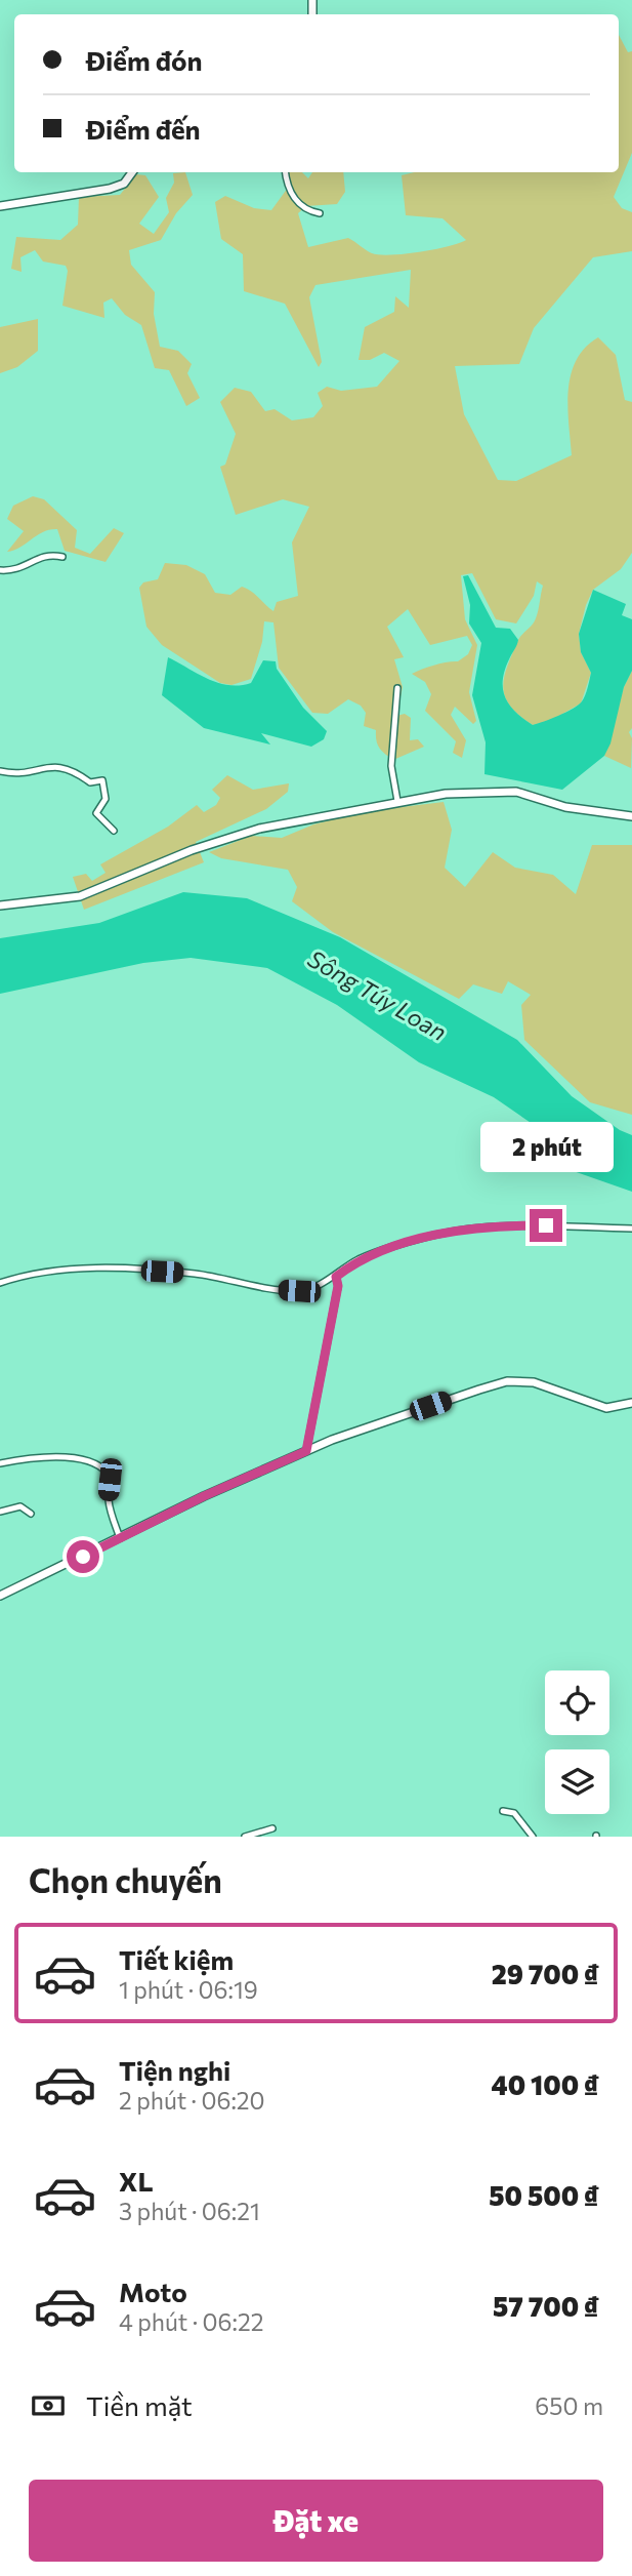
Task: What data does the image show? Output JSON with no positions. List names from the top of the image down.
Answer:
{
  "water": ["Sông Túy Loan"],
  "page": {
    "banner": ["Điểm đón", "Điểm đến"],
    "bubble": "2 phút",
    "heading": "Chọn chuyến",
    "list": [
      {
        "name": "Tiết kiệm",
        "note": "1 phút · 06:19",
        "value": "29 700 ₫"
      },
      {
        "name": "Tiện nghi",
        "note": "2 phút · 06:20",
        "value": "40 100 ₫"
      },
      {
        "name": "XL",
        "note": "3 phút · 06:21",
        "value": "50 500 ₫"
      },
      {
        "name": "Moto",
        "note": "4 phút · 06:22",
        "value": "57 700 ₫"
      }
    ],
    "pay": ["Tiền mặt", "650 m"],
    "buttons": "Đặt xe"
  }
}
